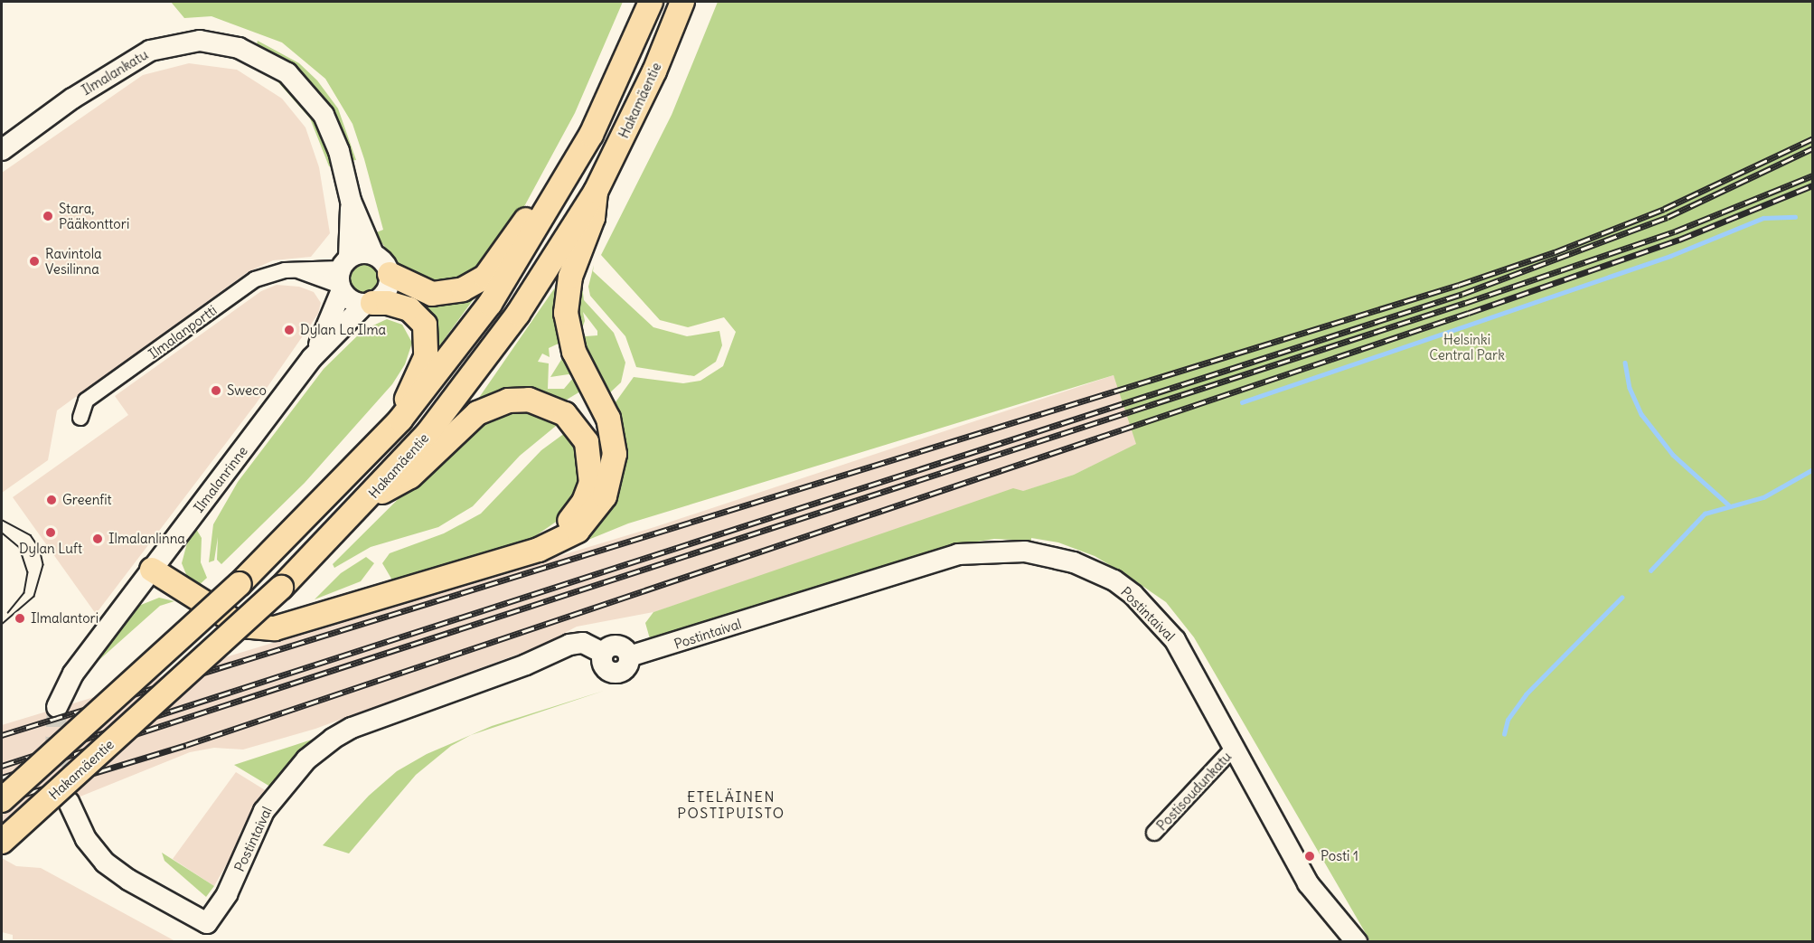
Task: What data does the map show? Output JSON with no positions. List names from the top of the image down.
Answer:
{
  "streets": {
    "main road": ["Hakamäentie"],
    "street": [
      "Ilmalankatu",
      "Ilmalanportti",
      "Ilmalanrinne",
      "Postintaival",
      "Postisoudunkatu"
    ]
  },
  "crossings": [
    ["Ilmalankatu", "Ilmalanportti"],
    ["Ilmalankatu", "Ilmalanrinne"],
    ["Ilmalanportti", "Ilmalanrinne"],
    ["Postintaival", "Postisoudunkatu"]
  ],
  "districts": ["ETELÄINEN POSTIPUISTO"],
  "parks": ["Helsinki Central Park"],
  "places": [
    "Stara, Pääkonttori",
    "Ravintola Vesilinna",
    "Dylan La Ilma",
    "Sweco",
    "Greenfit",
    "Dylan Luft",
    "Ilmalanlinna",
    "Ilmalantori",
    "Posti 1"
  ]
}
